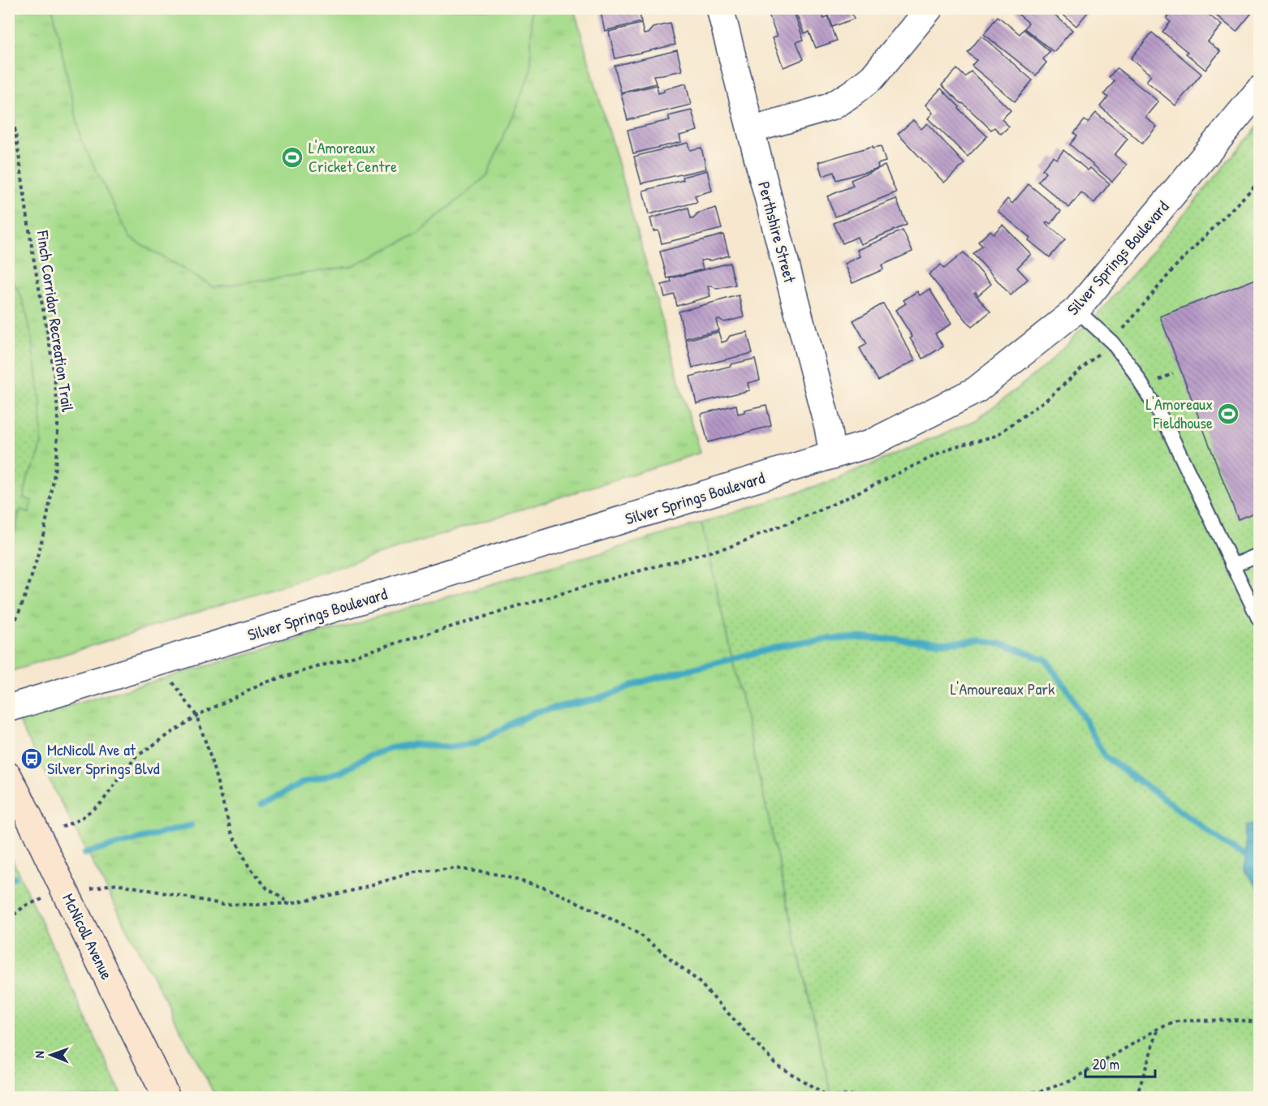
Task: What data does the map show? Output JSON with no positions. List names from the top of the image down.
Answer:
{
  "streets": {
    "main road": ["McNicoll Avenue"],
    "street": ["Perthshire Street", "Silver Springs Boulevard"],
    "path": ["Finch Corridor Recreation Trail"]
  },
  "crossings": [
    ["Perthshire Street", "Silver Springs Boulevard"]
  ],
  "parks": ["L'Amoureaux Park"],
  "places": {
    "sports": ["L'Amoreaux Cricket Centre", "L'Amoreaux Fieldhouse"],
    "bus stop": ["McNicoll Ave at Silver Springs Blvd"]
  },
  "scale_bar": "20 m",
  "north": "left"
}
